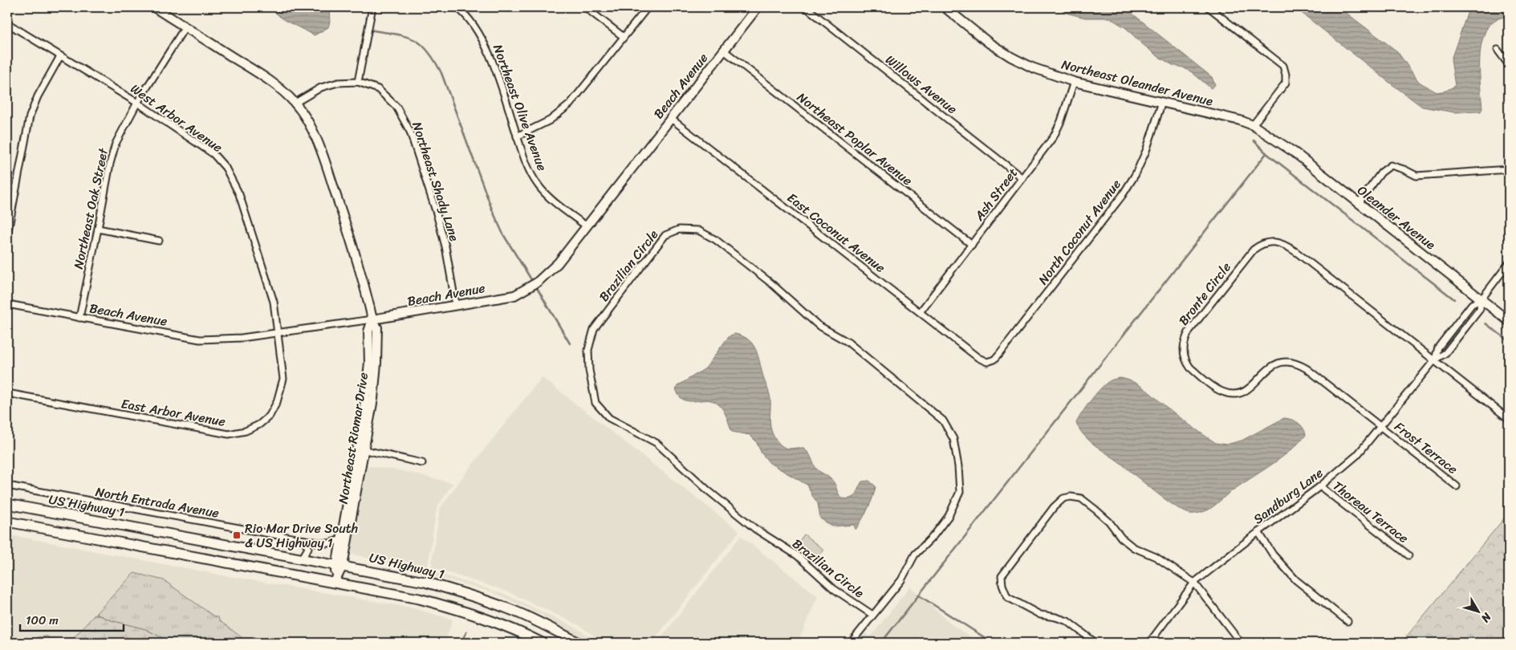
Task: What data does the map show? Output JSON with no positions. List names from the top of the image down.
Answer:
{
  "streets": {
    "main road": ["US Highway 1"],
    "street": [
      "Northeast Oleander Avenue",
      "Willows Avenue",
      "Beach Avenue",
      "Northeast Olive Avenue",
      "West Arbor Avenue",
      "Northeast Poplar Avenue",
      "Northeast Shady Lane",
      "Ash Street",
      "Northeast Oak Street",
      "Oleander Avenue",
      "North Coconut Avenue",
      "East Coconut Avenue",
      "Brazilian Circle",
      "Bronte Circle",
      "East Arbor Avenue",
      "Northeast Riomar Drive",
      "Frost Terrace",
      "Sandburg Lane",
      "North Entrada Avenue",
      "Thoreau Terrace"
    ]
  },
  "crossings": [
    ["Northeast Oleander Avenue", "Ash Street"],
    ["Northeast Oleander Avenue", "Oleander Avenue"],
    ["Northeast Oleander Avenue", "North Coconut Avenue"],
    ["Willows Avenue", "Ash Street"],
    ["Beach Avenue", "Northeast Olive Avenue"],
    ["Beach Avenue", "West Arbor Avenue"],
    ["Beach Avenue", "Northeast Poplar Avenue"],
    ["Beach Avenue", "Northeast Shady Lane"],
    ["Beach Avenue", "Northeast Oak Street"],
    ["Beach Avenue", "East Coconut Avenue"],
    ["Beach Avenue", "East Arbor Avenue"],
    ["Beach Avenue", "Northeast Riomar Drive"],
    ["West Arbor Avenue", "Northeast Oak Street"],
    ["West Arbor Avenue", "East Arbor Avenue"],
    ["Northeast Poplar Avenue", "Ash Street"],
    ["Northeast Shady Lane", "Northeast Riomar Drive"],
    ["Ash Street", "East Coconut Avenue"],
    ["Northeast Oak Street", "Northeast Riomar Drive"],
    ["Oleander Avenue", "Sandburg Lane"],
    ["North Coconut Avenue", "East Coconut Avenue"],
    ["Bronte Circle", "Frost Terrace"],
    ["Bronte Circle", "Sandburg Lane"],
    ["Northeast Riomar Drive", "North Entrada Avenue"],
    ["Northeast Riomar Drive", "US Highway 1"],
    ["Frost Terrace", "Sandburg Lane"],
    ["Sandburg Lane", "Thoreau Terrace"]
  ],
  "places": {
    "transit": ["Rio Mar Drive South & US Highway 1"]
  },
  "scale_bar": "100 m",
  "north": "bottom right"
}
